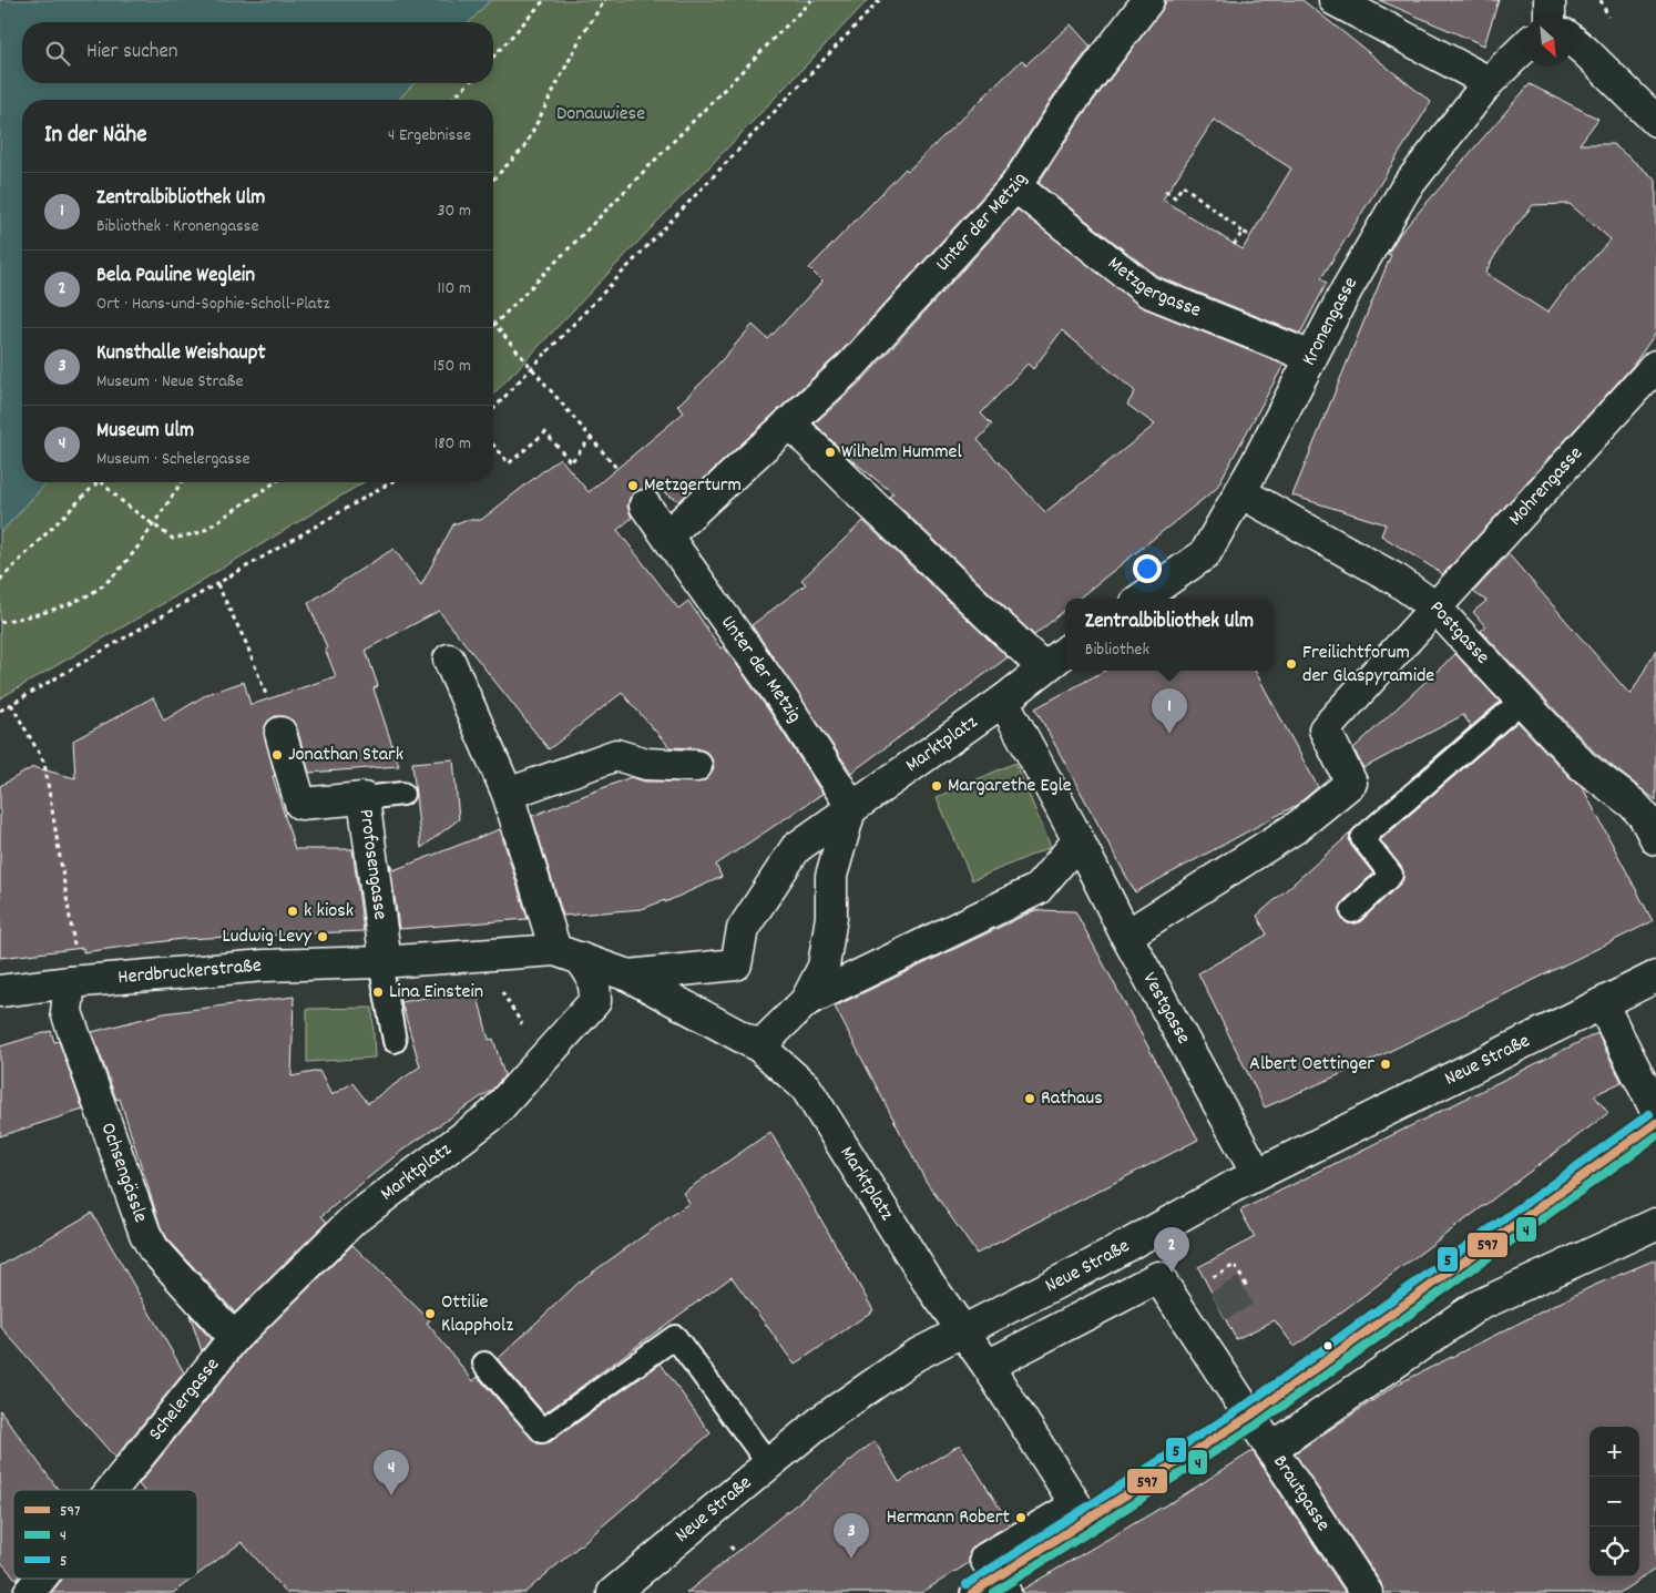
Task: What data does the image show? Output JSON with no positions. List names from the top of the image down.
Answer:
{
  "streets": {
    "street": [
      "Unter der Metzig",
      "Metzgergasse",
      "Kronengasse",
      "Mohrengasse",
      "Postgasse",
      "Marktplatz",
      "Profosengasse",
      "Herdbruckerstraße",
      "Vestgasse",
      "Neue Straße",
      "Ochsengässle",
      "Schelergasse",
      "Brautgasse"
    ]
  },
  "crossings": [
    ["Unter der Metzig", "Metzgergasse"],
    ["Unter der Metzig", "Marktplatz"],
    ["Metzgergasse", "Kronengasse"],
    ["Kronengasse", "Postgasse"],
    ["Mohrengasse", "Postgasse"],
    ["Mohrengasse", "Vestgasse"],
    ["Marktplatz", "Herdbruckerstraße"],
    ["Marktplatz", "Vestgasse"],
    ["Marktplatz", "Neue Straße"],
    ["Marktplatz", "Schelergasse"],
    ["Marktplatz", "Brautgasse"],
    ["Profosengasse", "Herdbruckerstraße"],
    ["Herdbruckerstraße", "Ochsengässle"],
    ["Vestgasse", "Neue Straße"],
    ["Ochsengässle", "Schelergasse"]
  ],
  "parks": ["Donauwiese"],
  "places": [
    "Wilhelm Hummel",
    "Metzgerturm",
    "Freilichtforum der Glaspyramide",
    "Jonathan Stark",
    "Margarethe Egle",
    "k kiosk",
    "Ludwig Levy",
    "Lina Einstein",
    "Albert Oettinger",
    "Rathaus",
    "Ottilie Klappholz",
    "Hermann Robert"
  ],
  "lines": ["transit line 5", "transit line 597", "transit line 4"],
  "legend": ["597", "4", "5"],
  "north": "bottom right",
  "page": {
    "search": "Hier suchen",
    "heading": ["In der Nähe", "4 Ergebnisse"],
    "list": [
      {
        "mark": "1",
        "name": "Zentralbibliothek Ulm",
        "note": "Bibliothek · Kronengasse",
        "value": "30 m"
      },
      {
        "mark": "2",
        "name": "Bela Pauline Weglein",
        "note": "Ort · Hans-und-Sophie-Scholl-Platz",
        "value": "110 m"
      },
      {
        "mark": "3",
        "name": "Kunsthalle Weishaupt",
        "note": "Museum · Neue Straße",
        "value": "150 m"
      },
      {
        "mark": "4",
        "name": "Museum Ulm",
        "note": "Museum · Schelergasse",
        "value": "180 m"
      }
    ],
    "popup": ["Zentralbibliothek Ulm", "Bibliothek"],
    "pins": [
      "1",
      "2",
      "4",
      "3"
    ],
    "map_buttons": ["+", "−"]
  }
}
